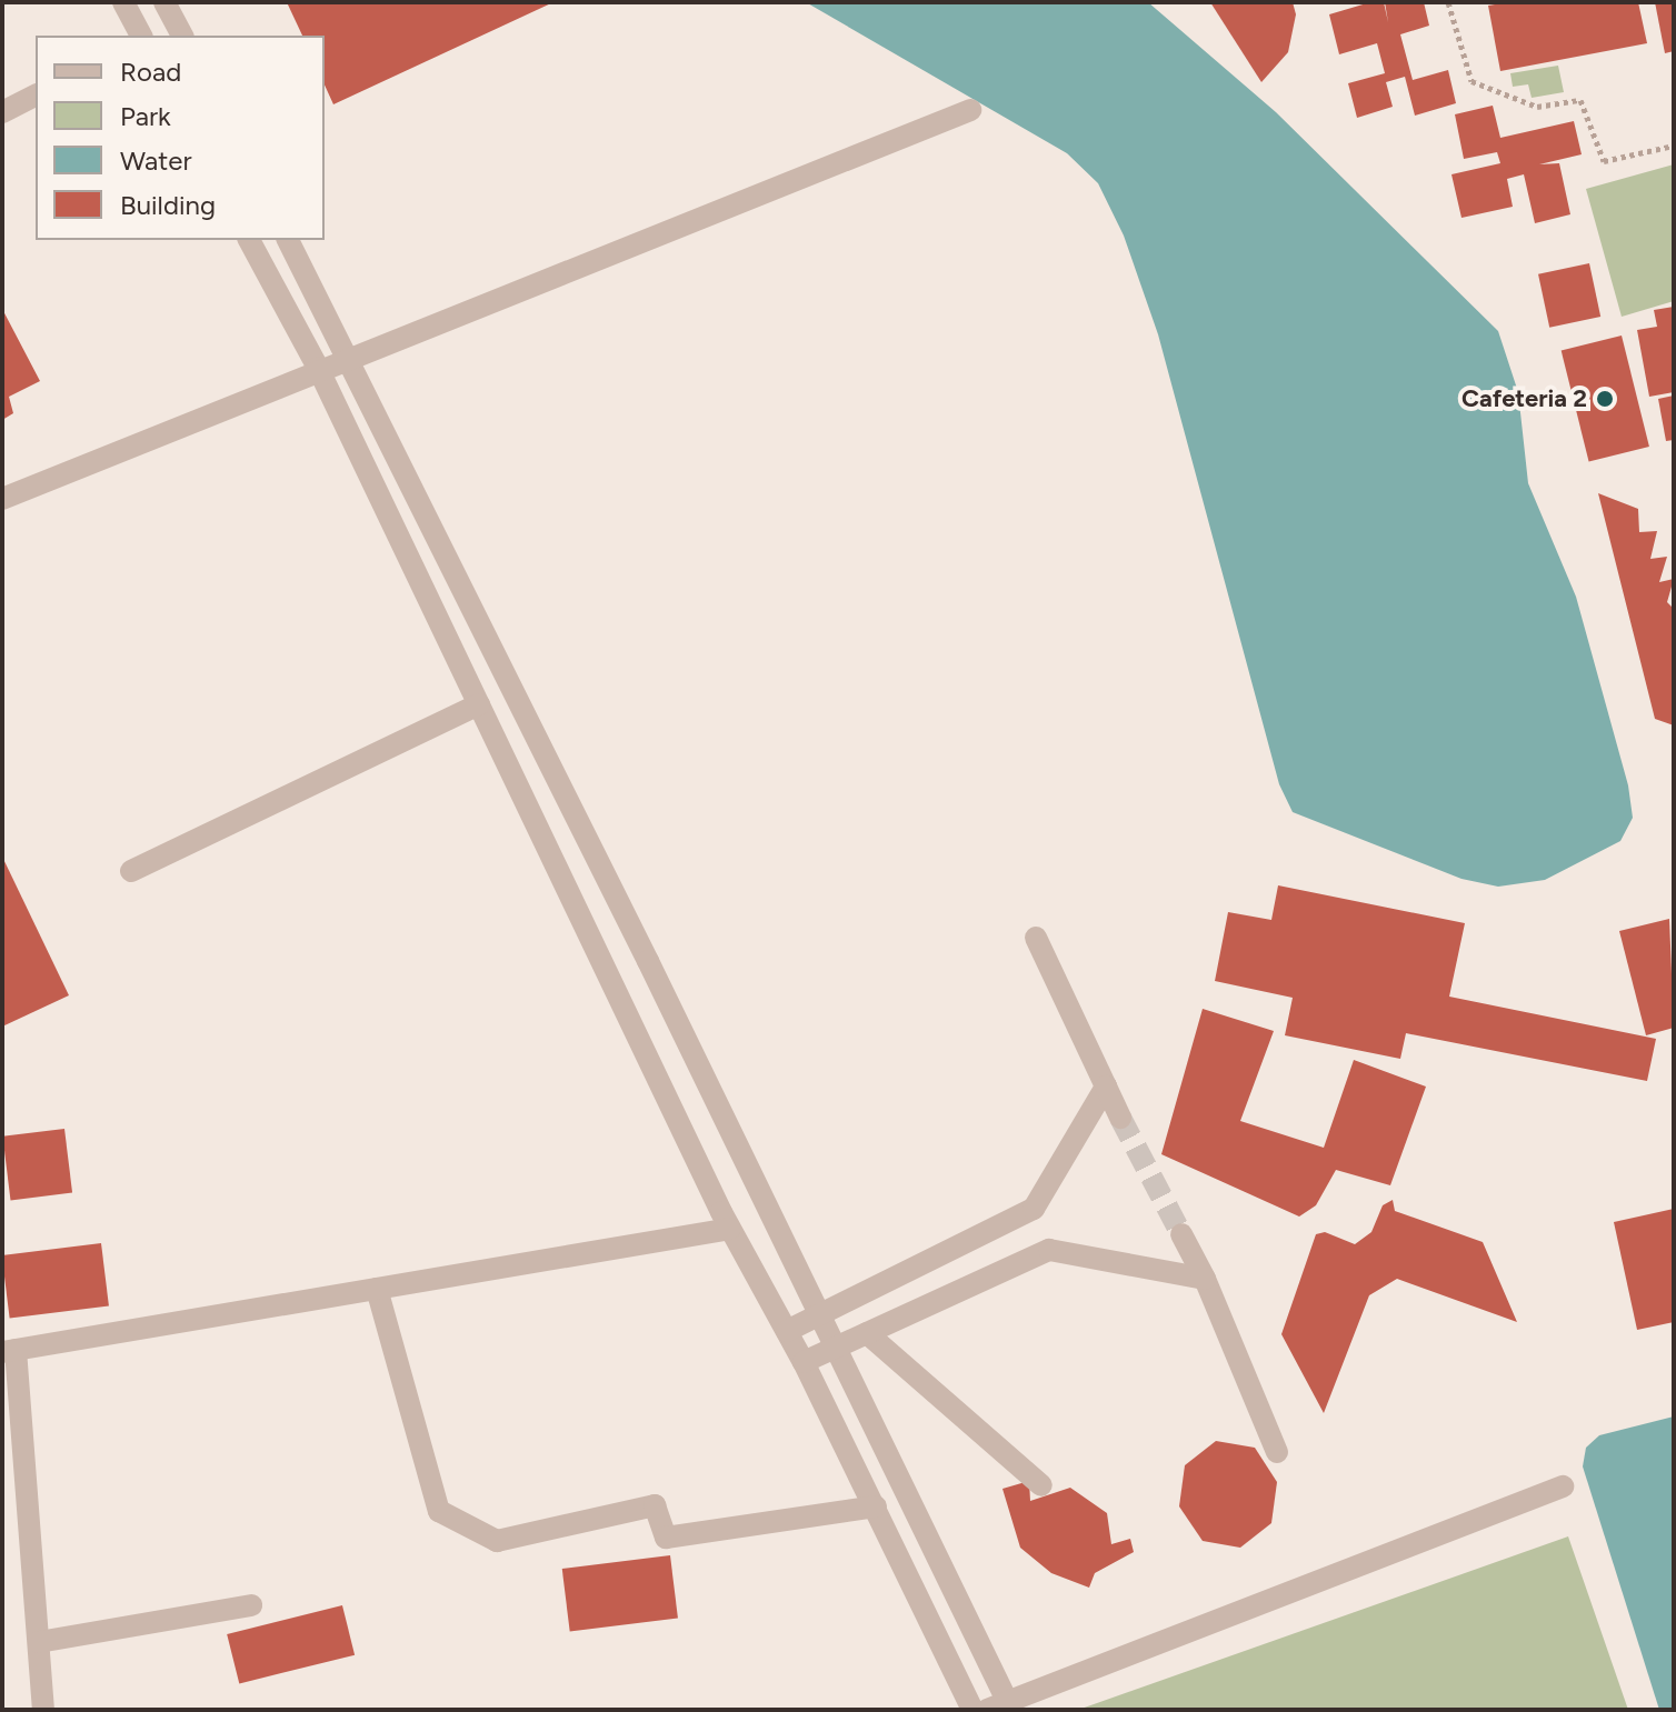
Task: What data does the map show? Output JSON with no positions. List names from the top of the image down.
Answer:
{
  "places": ["Cafeteria 2"],
  "legend": [
    "Road",
    "Park",
    "Water",
    "Building"
  ]
}
